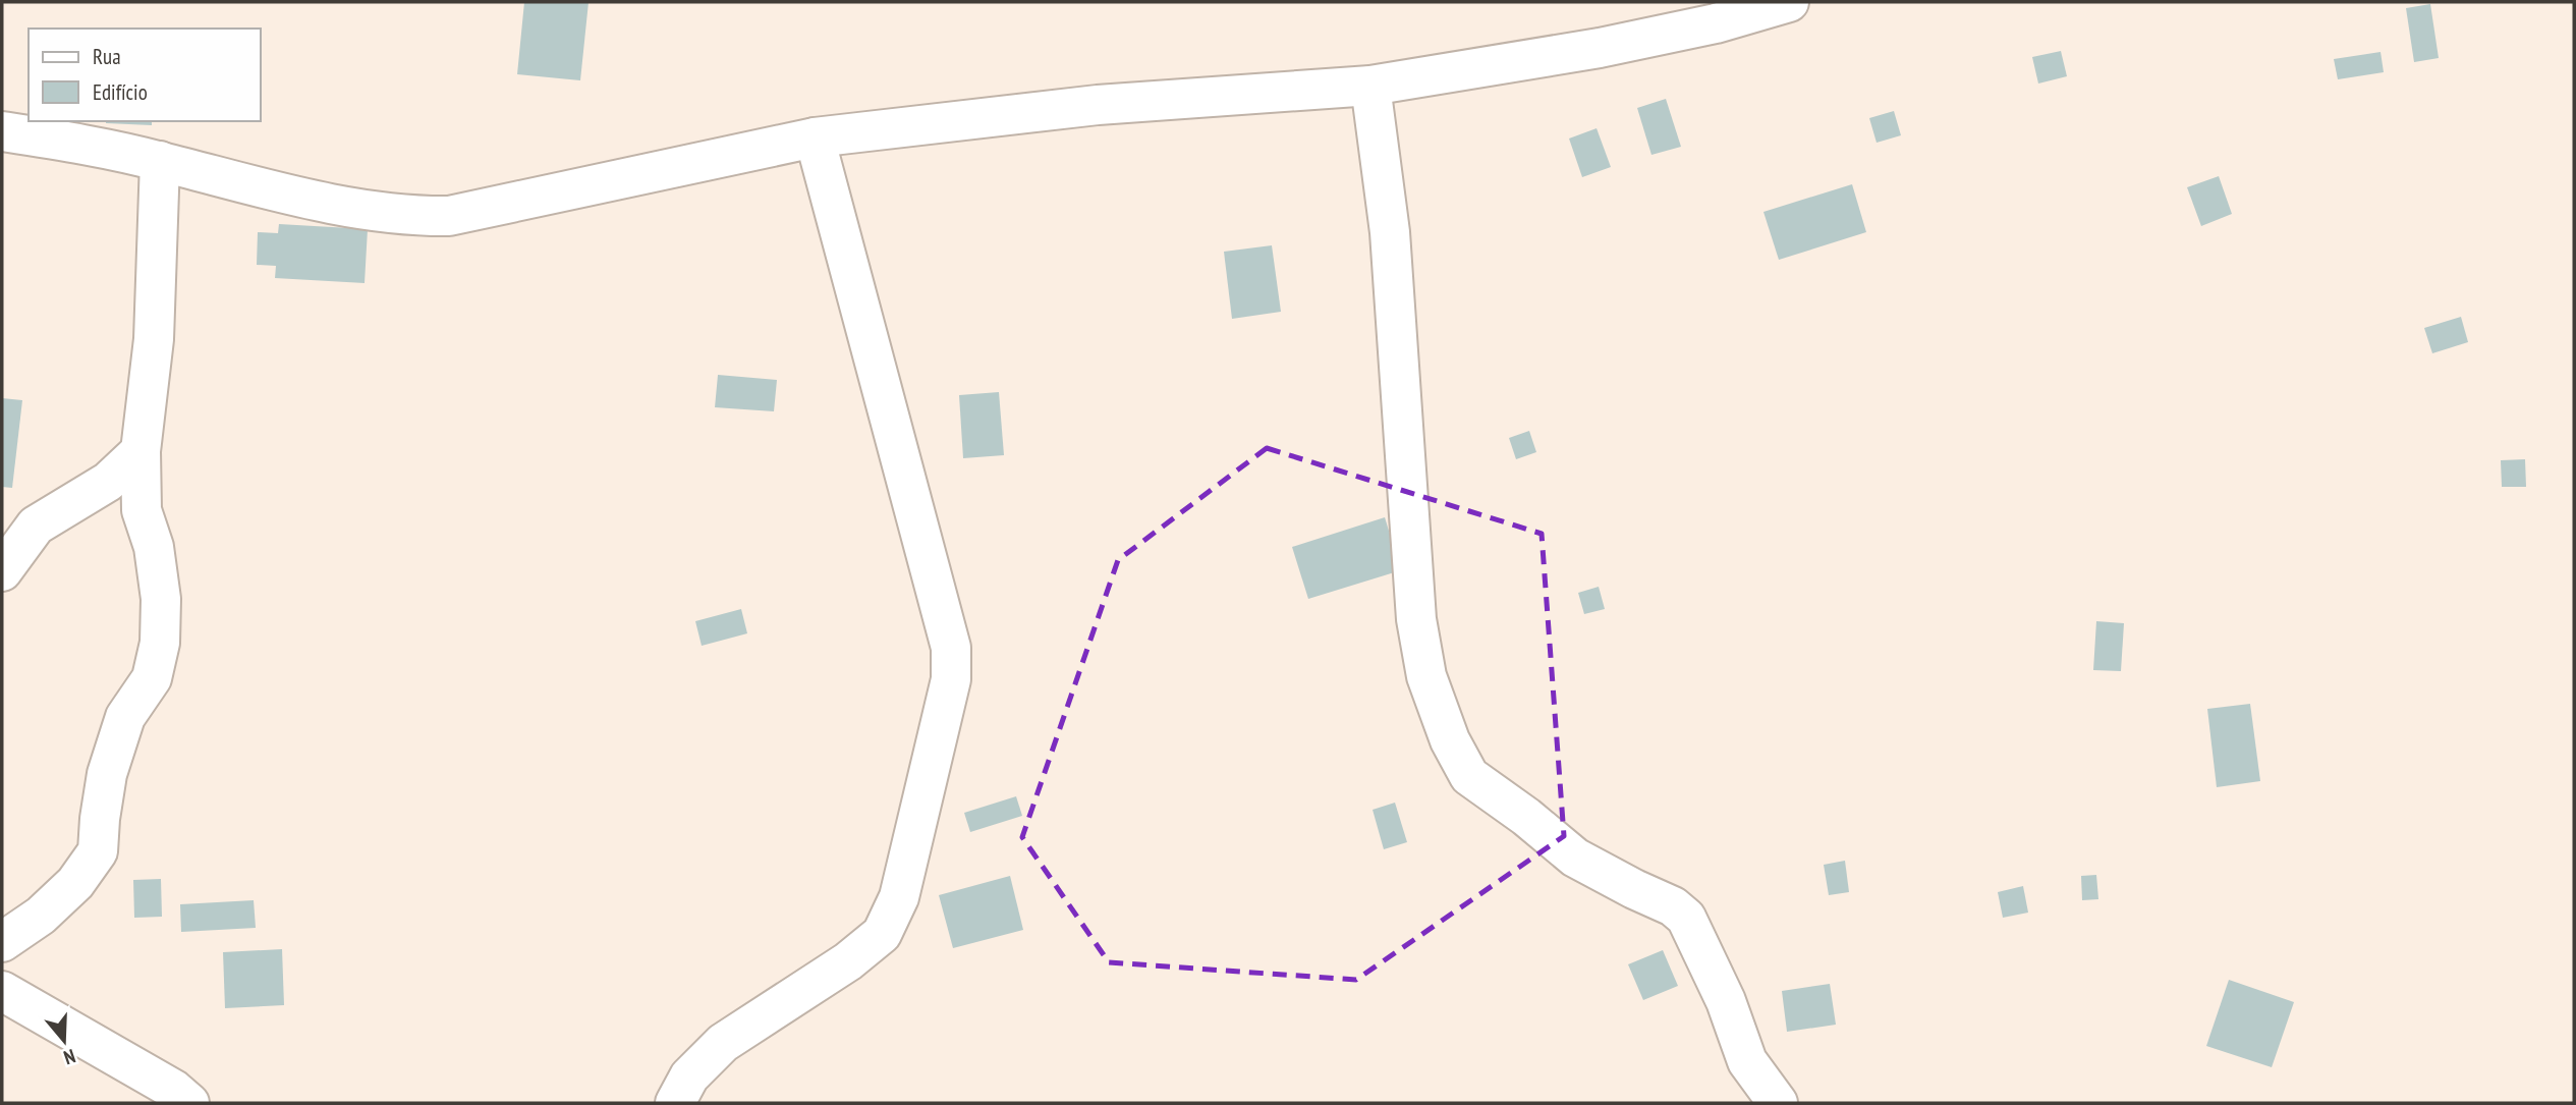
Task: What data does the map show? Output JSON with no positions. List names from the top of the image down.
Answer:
{
  "legend": ["Rua", "Edifício"],
  "north": "bottom"
}
